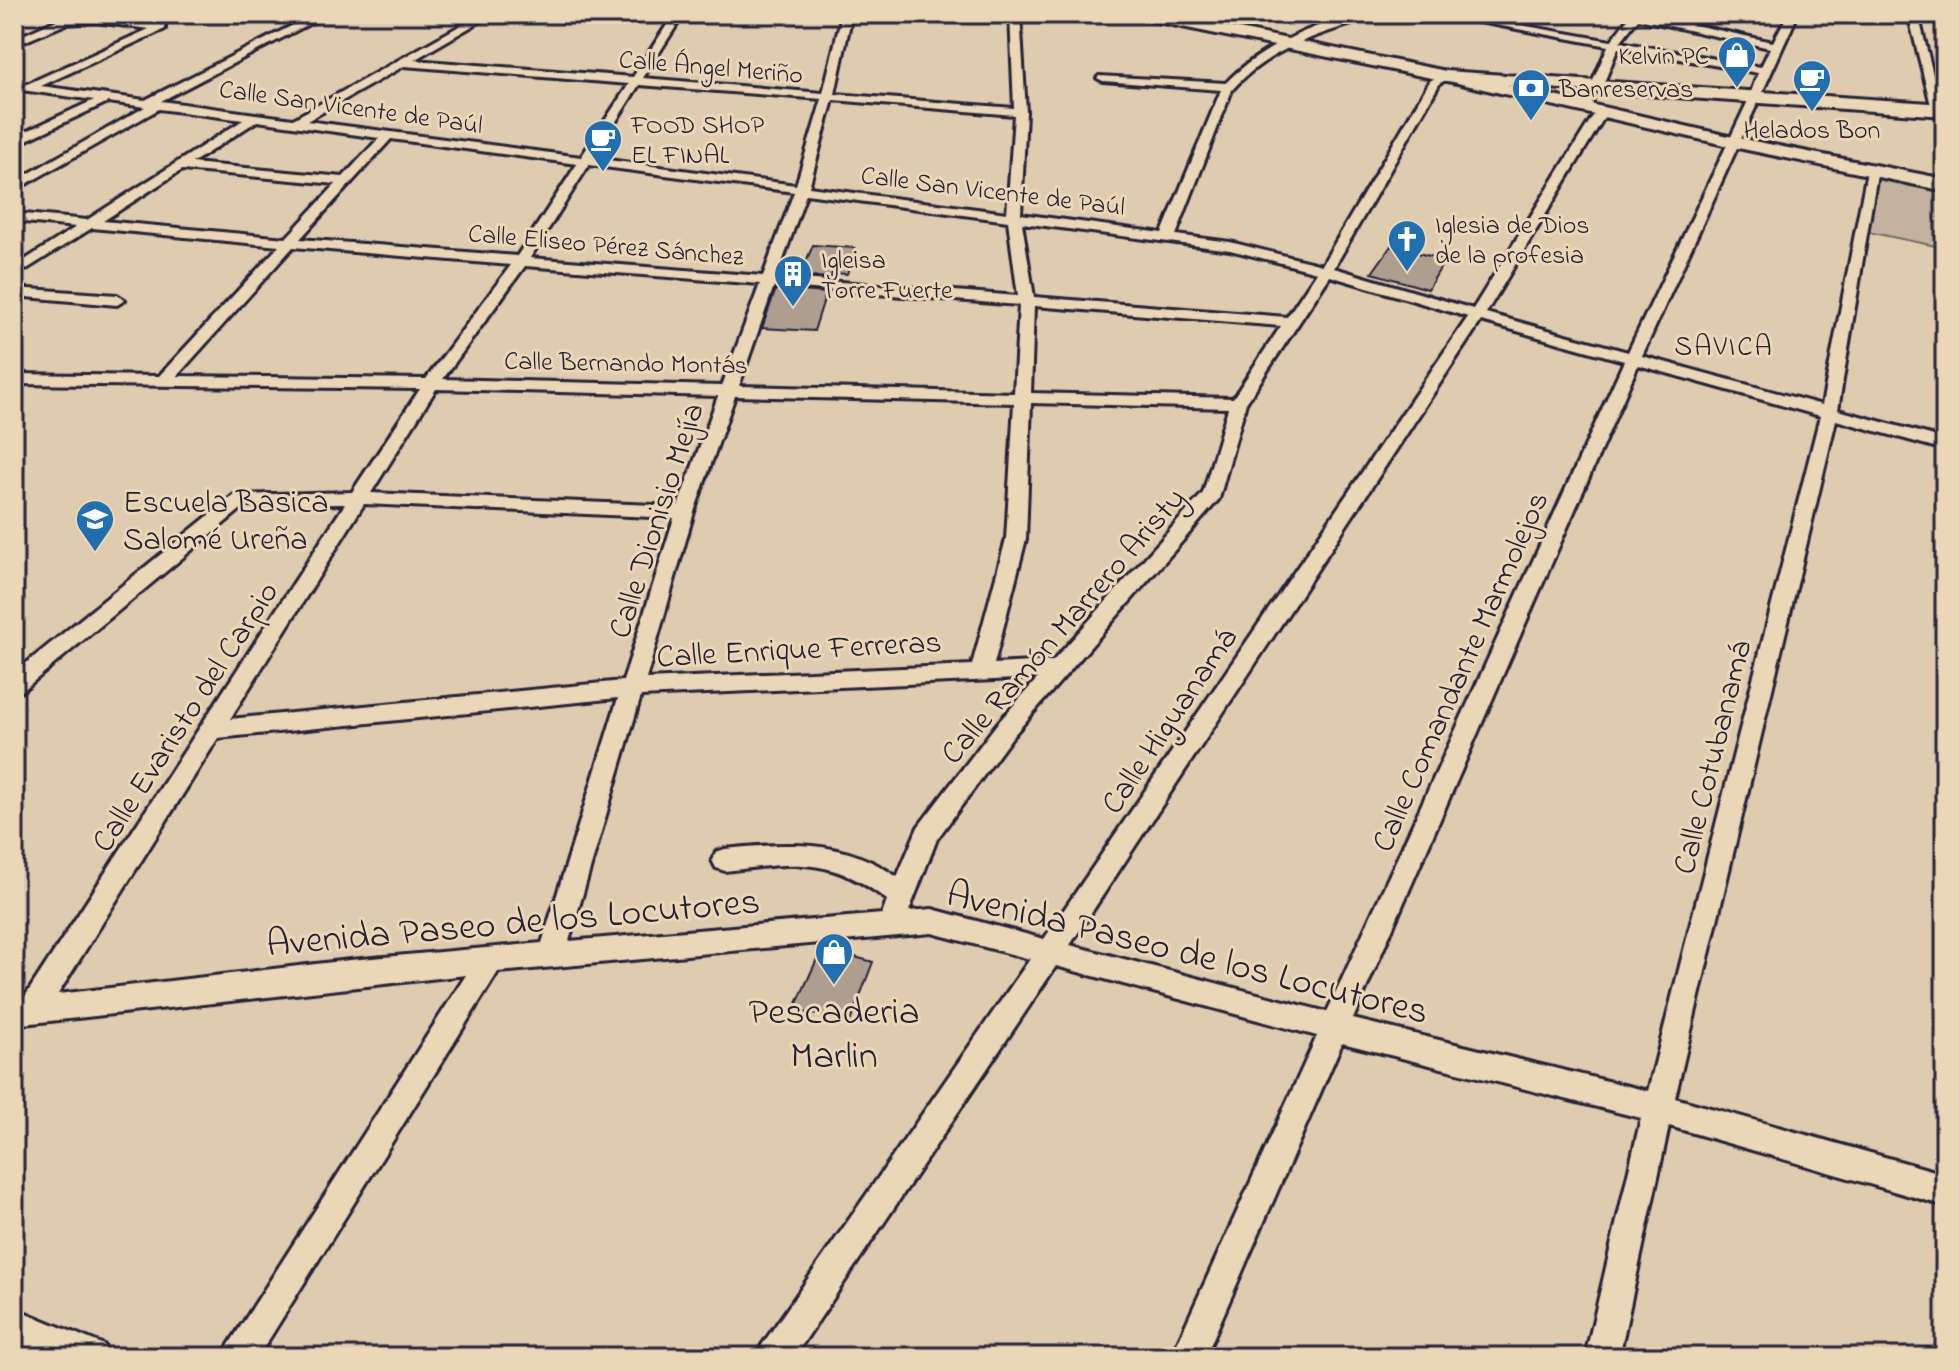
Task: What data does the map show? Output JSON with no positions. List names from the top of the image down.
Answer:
{
  "streets": {
    "street": [
      "Calle Ángel Meriño",
      "Calle San Vicente de Paúl",
      "Calle Eliseo Pérez Sánchez",
      "Calle Bernando Montás",
      "Calle Dionisio Mejía",
      "Calle Ramón Marrero Aristy",
      "Calle Enrique Ferreras",
      "Calle Comandante Marmolejos",
      "Calle Evaristo del Carpio",
      "Calle Higuanamá",
      "Calle Cotubanamá",
      "Avenida Paseo de los Locutores"
    ]
  },
  "crossings": [
    ["Calle Ángel Meriño", "Calle Dionisio Mejía"],
    ["Calle Ángel Meriño", "Calle Evaristo del Carpio"],
    ["Calle San Vicente de Paúl", "Calle Dionisio Mejía"],
    ["Calle San Vicente de Paúl", "Calle Ramón Marrero Aristy"],
    ["Calle San Vicente de Paúl", "Calle Comandante Marmolejos"],
    ["Calle San Vicente de Paúl", "Calle Evaristo del Carpio"],
    ["Calle San Vicente de Paúl", "Calle Higuanamá"],
    ["Calle San Vicente de Paúl", "Calle Cotubanamá"],
    ["Calle Eliseo Pérez Sánchez", "Calle Dionisio Mejía"],
    ["Calle Eliseo Pérez Sánchez", "Calle Ramón Marrero Aristy"],
    ["Calle Eliseo Pérez Sánchez", "Calle Evaristo del Carpio"],
    ["Calle Bernando Montás", "Calle Dionisio Mejía"],
    ["Calle Bernando Montás", "Calle Ramón Marrero Aristy"],
    ["Calle Bernando Montás", "Calle Evaristo del Carpio"],
    ["Calle Dionisio Mejía", "Calle Enrique Ferreras"],
    ["Calle Dionisio Mejía", "Avenida Paseo de los Locutores"],
    ["Calle Ramón Marrero Aristy", "Calle Enrique Ferreras"],
    ["Calle Ramón Marrero Aristy", "Avenida Paseo de los Locutores"],
    ["Calle Enrique Ferreras", "Calle Evaristo del Carpio"],
    ["Calle Comandante Marmolejos", "Avenida Paseo de los Locutores"],
    ["Calle Evaristo del Carpio", "Avenida Paseo de los Locutores"],
    ["Calle Higuanamá", "Avenida Paseo de los Locutores"],
    ["Calle Cotubanamá", "Avenida Paseo de los Locutores"]
  ],
  "districts": ["SAVICA"],
  "places": {
    "shop": ["Kelvin PC", "Pescaderia Marlin"],
    "cafe": ["Helados Bon", "FOOD SHOP EL FINAL"],
    "bank": ["Banreservas"],
    "church": ["Iglesia de Dios de la profesia"],
    "building": ["Igleisa Torre Fuerte"],
    "school or university": ["Escuela Basica Salomé Ureña"]
  }
}
